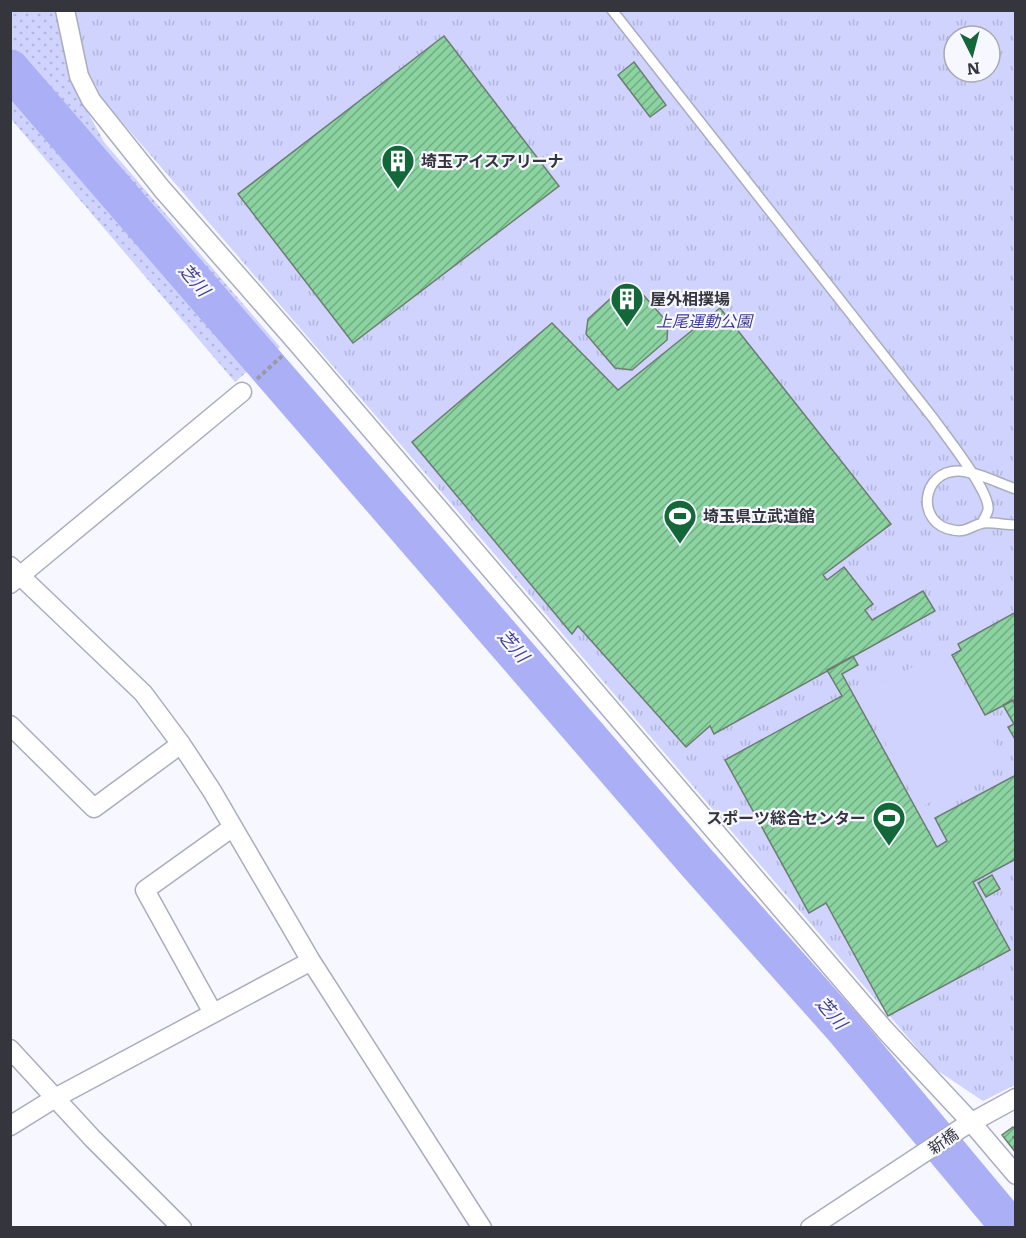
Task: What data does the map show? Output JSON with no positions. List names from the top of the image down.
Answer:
{
  "streets": {
    "street": ["新橋"]
  },
  "water": ["芝川"],
  "parks": ["上尾運動公園"],
  "places": {
    "building": ["埼玉アイスアリーナ", "屋外相撲場"],
    "sports": ["埼玉県立武道館", "スポーツ総合センター"]
  },
  "north": "bottom"
}
